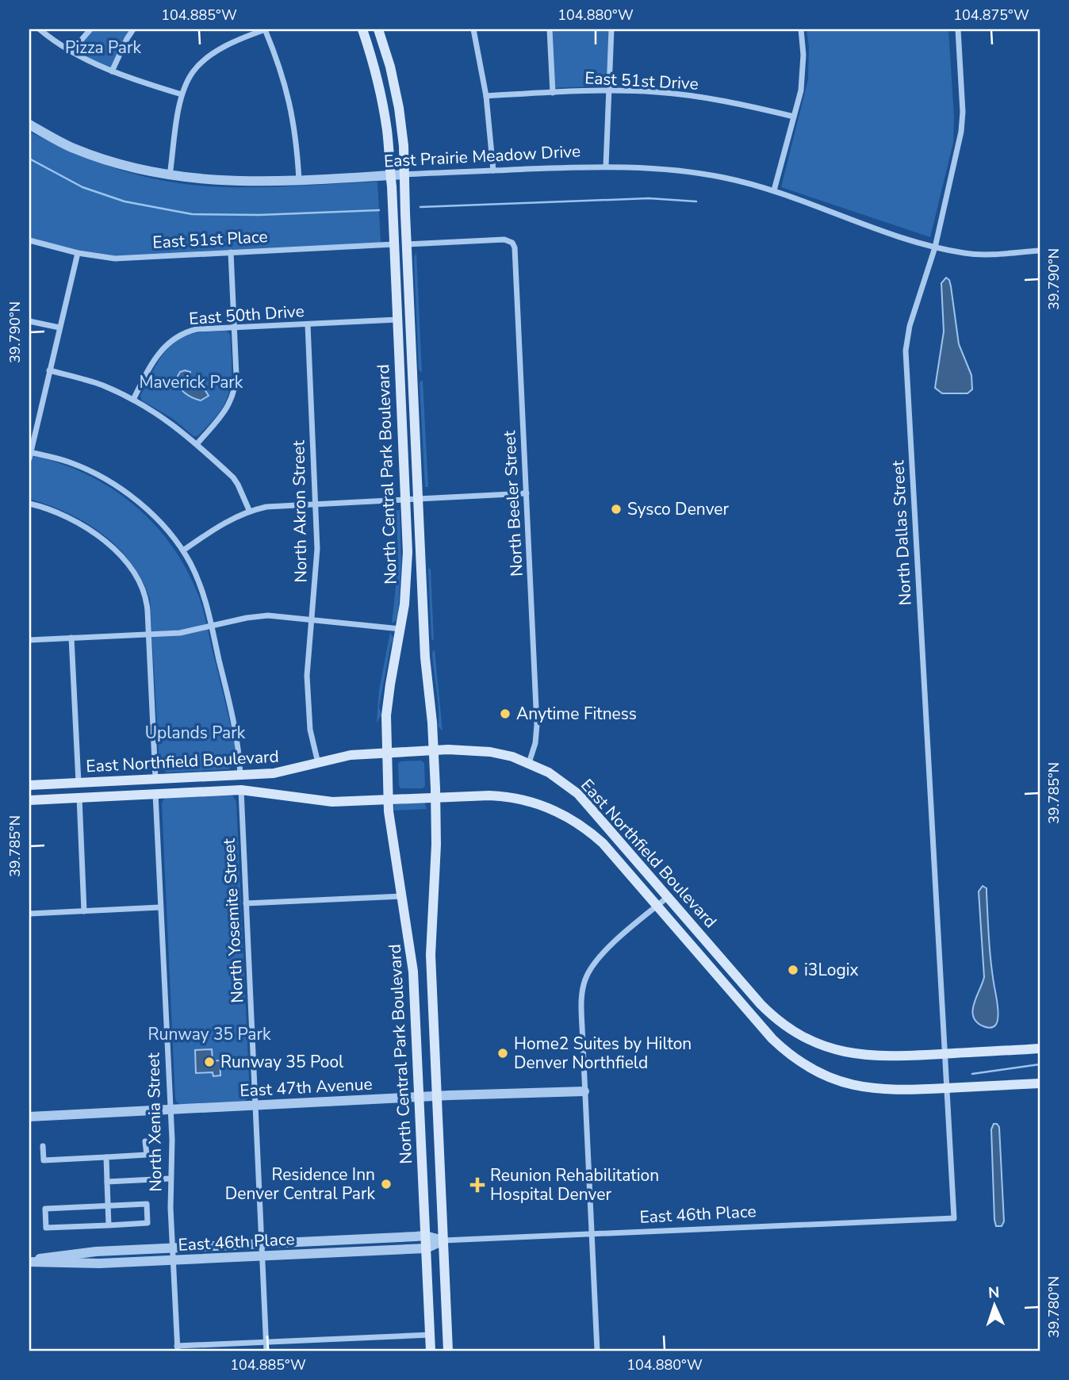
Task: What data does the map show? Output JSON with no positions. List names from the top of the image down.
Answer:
{
  "streets": {
    "main road": ["North Central Park Boulevard", "East Northfield Boulevard"],
    "street": [
      "East 51st Drive",
      "East Prairie Meadow Drive",
      "East 51st Place",
      "East 50th Drive",
      "North Beeler Street",
      "North Akron Street",
      "North Dallas Street",
      "North Yosemite Street",
      "East 47th Avenue",
      "North Xenia Street",
      "East 46th Place"
    ]
  },
  "crossings": [
    ["East Prairie Meadow Drive", "North Central Park Boulevard"],
    ["East Prairie Meadow Drive", "North Dallas Street"],
    ["East 51st Place", "North Central Park Boulevard"],
    ["East 50th Drive", "North Central Park Boulevard"],
    ["East 50th Drive", "North Akron Street"],
    ["North Central Park Boulevard", "North Beeler Street"],
    ["North Central Park Boulevard", "East Northfield Boulevard"],
    ["North Central Park Boulevard", "East 47th Avenue"],
    ["North Central Park Boulevard", "East 46th Place"],
    ["North Beeler Street", "East Northfield Boulevard"],
    ["North Akron Street", "East Northfield Boulevard"],
    ["North Dallas Street", "East Northfield Boulevard"],
    ["East Northfield Boulevard", "North Yosemite Street"],
    ["East Northfield Boulevard", "North Xenia Street"],
    ["East Northfield Boulevard", "East 46th Place"],
    ["North Yosemite Street", "East 47th Avenue"],
    ["North Yosemite Street", "East 46th Place"],
    ["East 47th Avenue", "North Xenia Street"],
    ["North Xenia Street", "East 46th Place"]
  ],
  "parks": [
    "Pizza Park",
    "Maverick Park",
    "Uplands Park",
    "Runway 35 Park"
  ],
  "places": {
    "other": [
      "Sysco Denver",
      "Anytime Fitness",
      "i3Logix",
      "Home2 Suites by Hilton Denver Northfield",
      "Runway 35 Pool",
      "Residence Inn Denver Central Park"
    ],
    "health": ["Reunion Rehabilitation Hospital Denver"]
  },
  "north": "top",
  "coordinates": [
    "104.885°W",
    "104.880°W",
    "104.875°W",
    "39.790°N",
    "39.785°N",
    "39.780°N"
  ]
}
